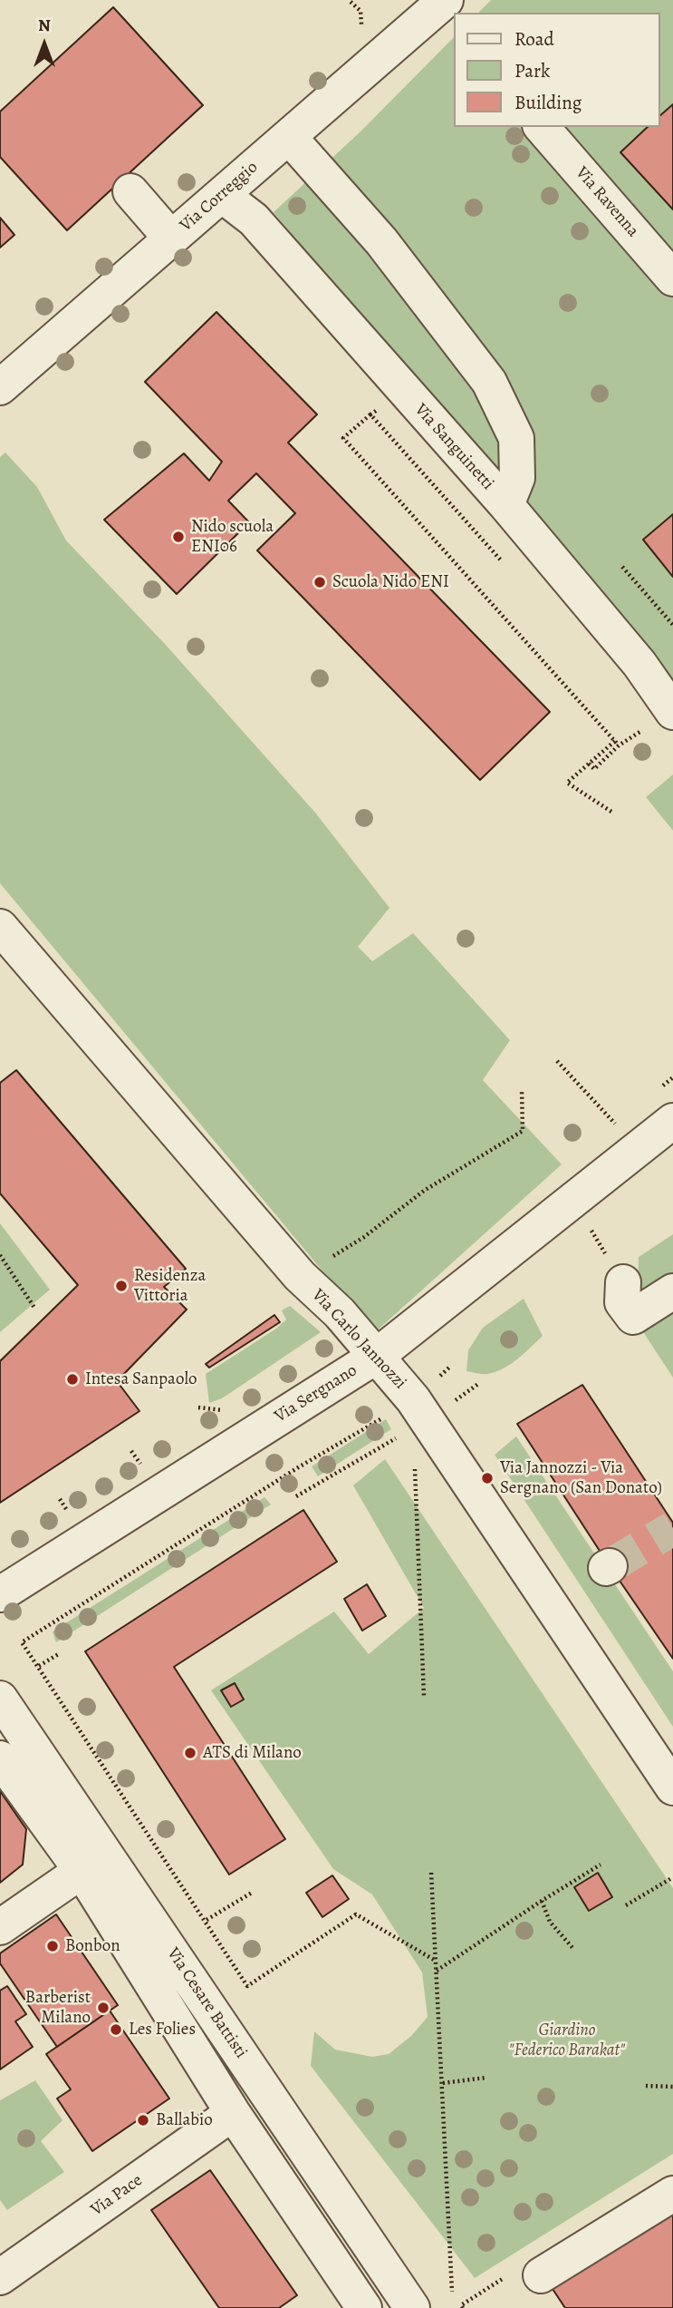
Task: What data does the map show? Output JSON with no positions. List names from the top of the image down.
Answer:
{
  "streets": {
    "street": [
      "Via Correggio",
      "Via Ravenna",
      "Via Sanguinetti",
      "Via Carlo Jannozzi",
      "Via Sergnano",
      "Via Cesare Battisti",
      "Via Pace"
    ]
  },
  "crossings": [
    ["Via Correggio", "Via Sanguinetti"],
    ["Via Carlo Jannozzi", "Via Sergnano"],
    ["Via Cesare Battisti", "Via Pace"]
  ],
  "parks": ["Giardino \"Federico Barakat\""],
  "places": [
    "Nido scuola ENI06",
    "Scuola Nido ENI",
    "Residenza Vittoria",
    "Intesa Sanpaolo",
    "Via Jannozzi - Via Sergnano (San Donato)",
    "ATS di Milano",
    "Bonbon",
    "Barberist Milano",
    "Les Folies",
    "Ballabio"
  ],
  "legend": ["Road", "Park", "Building"],
  "north": "top"
}
